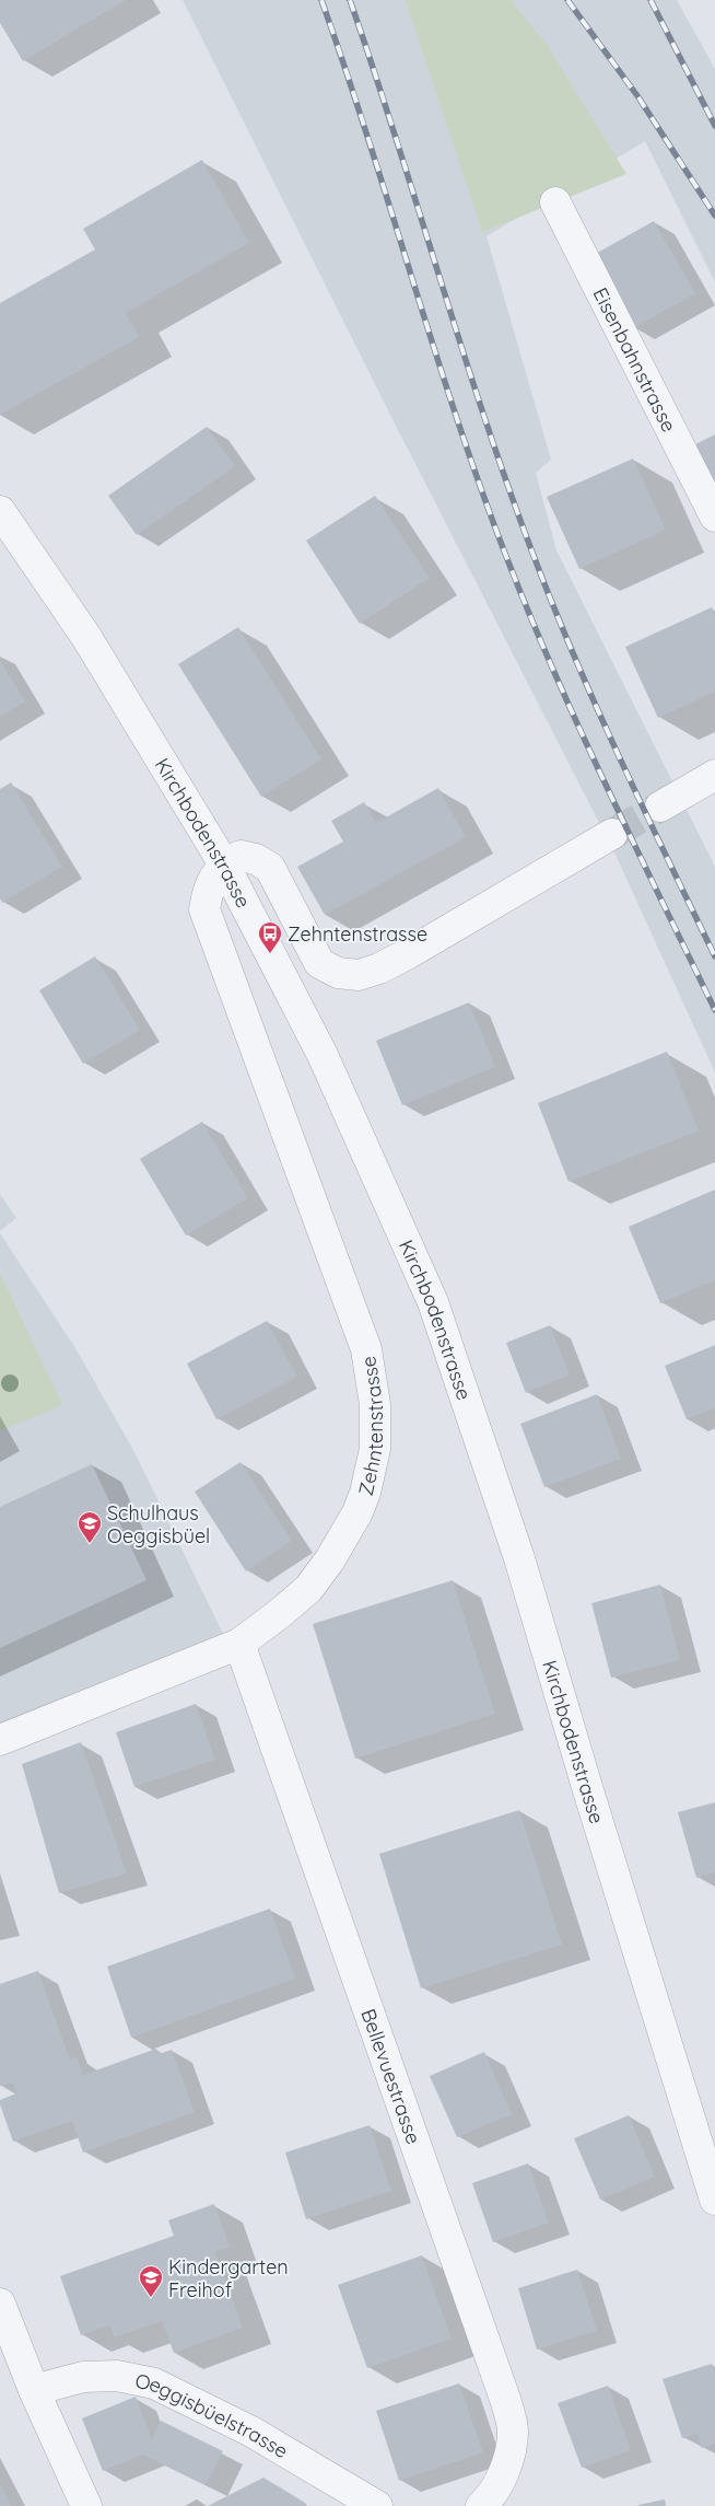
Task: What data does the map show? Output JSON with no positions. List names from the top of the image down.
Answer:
{
  "streets": {
    "street": [
      "Eisenbahnstrasse",
      "Kirchbodenstrasse",
      "Zehntenstrasse",
      "Bellevuestrasse",
      "Oeggisbüelstrasse"
    ]
  },
  "crossings": [
    ["Kirchbodenstrasse", "Zehntenstrasse"],
    ["Zehntenstrasse", "Bellevuestrasse"]
  ],
  "places": {
    "bus stop": ["Zehntenstrasse"],
    "school or university": ["Schulhaus Oeggisbüel", "Kindergarten Freihof"]
  }
}
